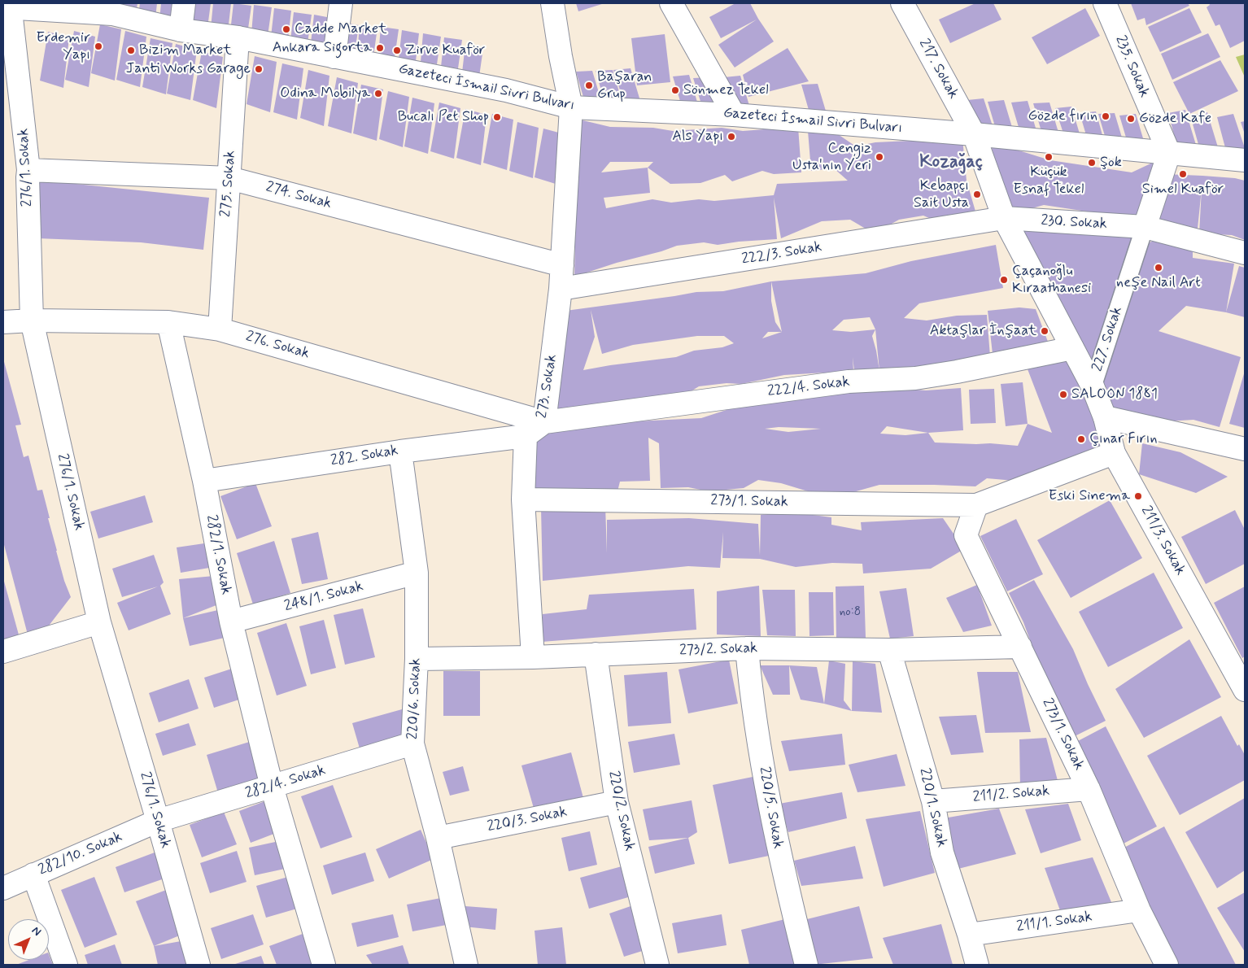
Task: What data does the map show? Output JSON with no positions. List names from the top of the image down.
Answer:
{
  "streets": {
    "street": [
      "235. Sokak",
      "217. Sokak",
      "Gazeteci İsmail Sivri Bulvarı",
      "276/1. Sokak",
      "275. Sokak",
      "274. Sokak",
      "230. Sokak",
      "222/3. Sokak",
      "227. Sokak",
      "276. Sokak",
      "273. Sokak",
      "222/4. Sokak",
      "282. Sokak",
      "273/1. Sokak",
      "211/3. Sokak",
      "282/1. Sokak",
      "248/1. Sokak",
      "273/2. Sokak",
      "220/6. Sokak",
      "282/4. Sokak",
      "211/2. Sokak",
      "220/5. Sokak",
      "220/1. Sokak",
      "220/2. Sokak",
      "220/3. Sokak",
      "282/10. Sokak",
      "211/1. Sokak"
    ]
  },
  "crossings": [
    ["235. Sokak", "Gazeteci İsmail Sivri Bulvarı"],
    ["235. Sokak", "227. Sokak"],
    ["217. Sokak", "Gazeteci İsmail Sivri Bulvarı"],
    ["217. Sokak", "230. Sokak"],
    ["217. Sokak", "222/3. Sokak"],
    ["217. Sokak", "211/3. Sokak"],
    ["Gazeteci İsmail Sivri Bulvarı", "276/1. Sokak"],
    ["Gazeteci İsmail Sivri Bulvarı", "275. Sokak"],
    ["Gazeteci İsmail Sivri Bulvarı", "227. Sokak"],
    ["Gazeteci İsmail Sivri Bulvarı", "273. Sokak"],
    ["276/1. Sokak", "274. Sokak"],
    ["276/1. Sokak", "276. Sokak"],
    ["276/1. Sokak", "282/4. Sokak"],
    ["276/1. Sokak", "282/10. Sokak"],
    ["275. Sokak", "274. Sokak"],
    ["275. Sokak", "276. Sokak"],
    ["274. Sokak", "273. Sokak"],
    ["230. Sokak", "222/3. Sokak"],
    ["230. Sokak", "227. Sokak"],
    ["230. Sokak", "211/3. Sokak"],
    ["222/3. Sokak", "273. Sokak"],
    ["222/3. Sokak", "211/3. Sokak"],
    ["227. Sokak", "211/3. Sokak"],
    ["276. Sokak", "273. Sokak"],
    ["276. Sokak", "222/4. Sokak"],
    ["276. Sokak", "282/1. Sokak"],
    ["273. Sokak", "222/4. Sokak"],
    ["273. Sokak", "282. Sokak"],
    ["273. Sokak", "273/1. Sokak"],
    ["273. Sokak", "273/2. Sokak"],
    ["222/4. Sokak", "211/3. Sokak"],
    ["282. Sokak", "282/1. Sokak"],
    ["282. Sokak", "220/6. Sokak"],
    ["273/1. Sokak", "211/3. Sokak"],
    ["273/1. Sokak", "273/2. Sokak"],
    ["273/1. Sokak", "211/2. Sokak"],
    ["273/1. Sokak", "211/1. Sokak"],
    ["282/1. Sokak", "248/1. Sokak"],
    ["282/1. Sokak", "282/4. Sokak"],
    ["248/1. Sokak", "220/6. Sokak"],
    ["273/2. Sokak", "220/6. Sokak"],
    ["273/2. Sokak", "220/5. Sokak"],
    ["273/2. Sokak", "220/1. Sokak"],
    ["273/2. Sokak", "220/2. Sokak"],
    ["220/6. Sokak", "282/4. Sokak"],
    ["220/6. Sokak", "220/3. Sokak"],
    ["282/4. Sokak", "282/10. Sokak"],
    ["211/2. Sokak", "220/1. Sokak"],
    ["220/1. Sokak", "211/1. Sokak"],
    ["220/2. Sokak", "220/3. Sokak"]
  ],
  "districts": ["Kozağaç"],
  "places": [
    "Cadde Market",
    "Erdemir Yapı",
    "Ankara Sigorta",
    "Bizim Market",
    "Zirve Kuaför",
    "Janti Works Garage",
    "Başaran Grup",
    "Sönmez Tekel",
    "Odina Mobilya",
    "Gözde fırın",
    "Bucalı Pet Shop",
    "Gözde Kafe",
    "Als Yapı",
    "Cengiz Usta'nın Yeri",
    "Küçük Esnaf Tekel",
    "Şok",
    "Simel Kuaför",
    "Kebapçı Sait Usta",
    "neşe Nail Art",
    "Çaçanoğlu Kıraathanesi",
    "Aktaşlar İnşaat",
    "SALOON 1881",
    "Çınar Fırın",
    "Eski Sinema"
  ],
  "house_numbers": ["no:8"],
  "north": "top right"
}
